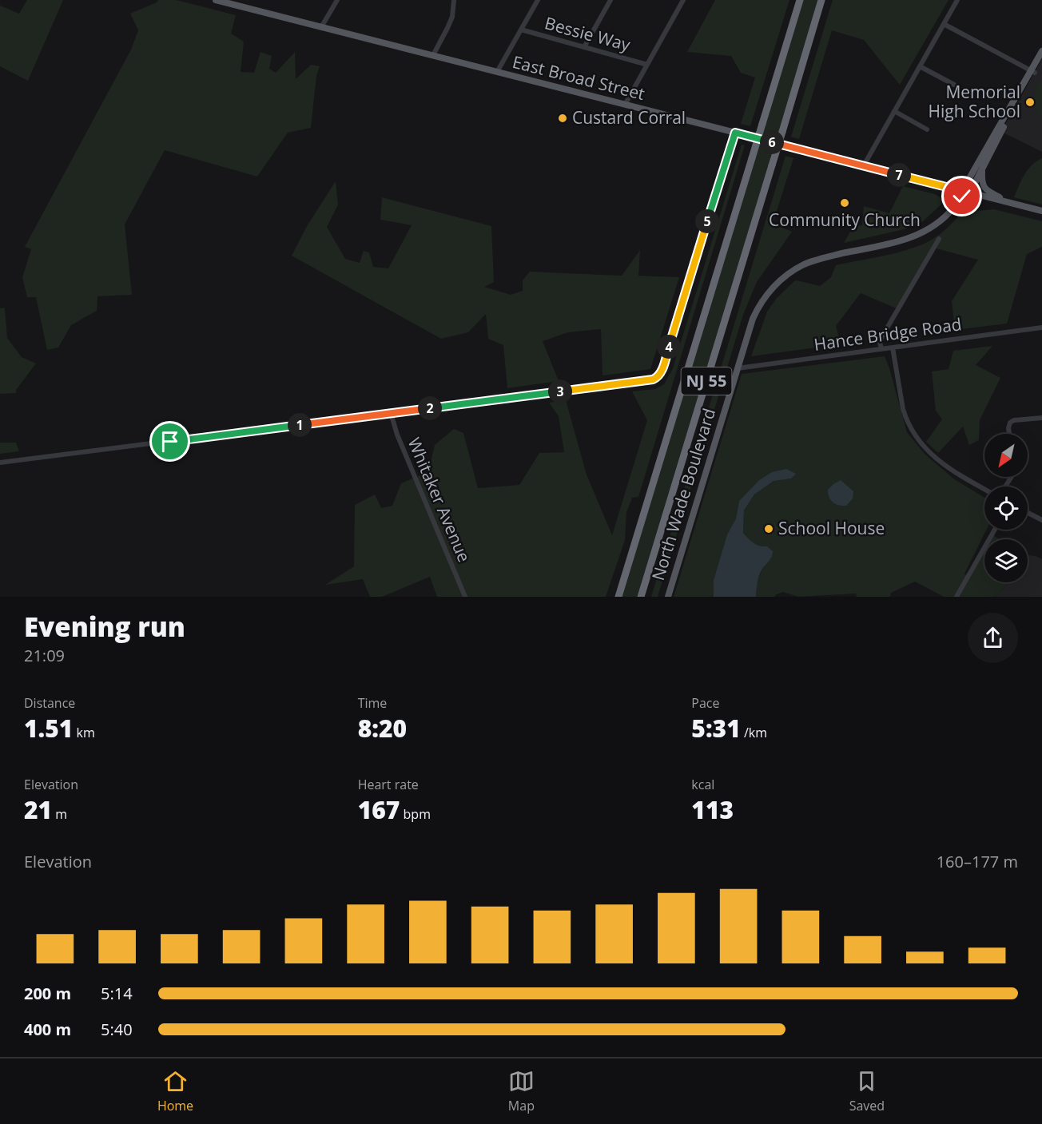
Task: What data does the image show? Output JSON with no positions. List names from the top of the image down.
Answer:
{
  "streets": {
    "highway": ["NJ 55"],
    "main road": ["East Broad Street", "North Wade Boulevard"],
    "street": ["Bessie Way", "Hance Bridge Road", "Whitaker Avenue"]
  },
  "crossings": [
    ["East Broad Street", "North Wade Boulevard"],
    ["Hance Bridge Road", "North Wade Boulevard"]
  ],
  "places": [
    "Memorial High School",
    "Custard Corral",
    "Community Church",
    "School House"
  ],
  "north": "bottom left",
  "page": {
    "pins": [
      "6",
      "7",
      "5",
      "4",
      "3",
      "2",
      "1"
    ],
    "heading": ["Evening run", "21:09"],
    "stats": [
      ["Distance", "1.51 km"],
      ["Time", "8:20"],
      ["Pace", "5:31 /km"],
      ["Elevation", "21 m"],
      ["Heart rate", "167 bpm"],
      ["kcal", "113"]
    ],
    "chart": ["Elevation", "160–177 m"],
    "list": [
      {
        "name": "200 m",
        "note": "5:14"
      },
      {
        "name": "400 m",
        "note": "5:40"
      }
    ],
    "tabs": ["Home", "Map", "Saved"]
  }
}
